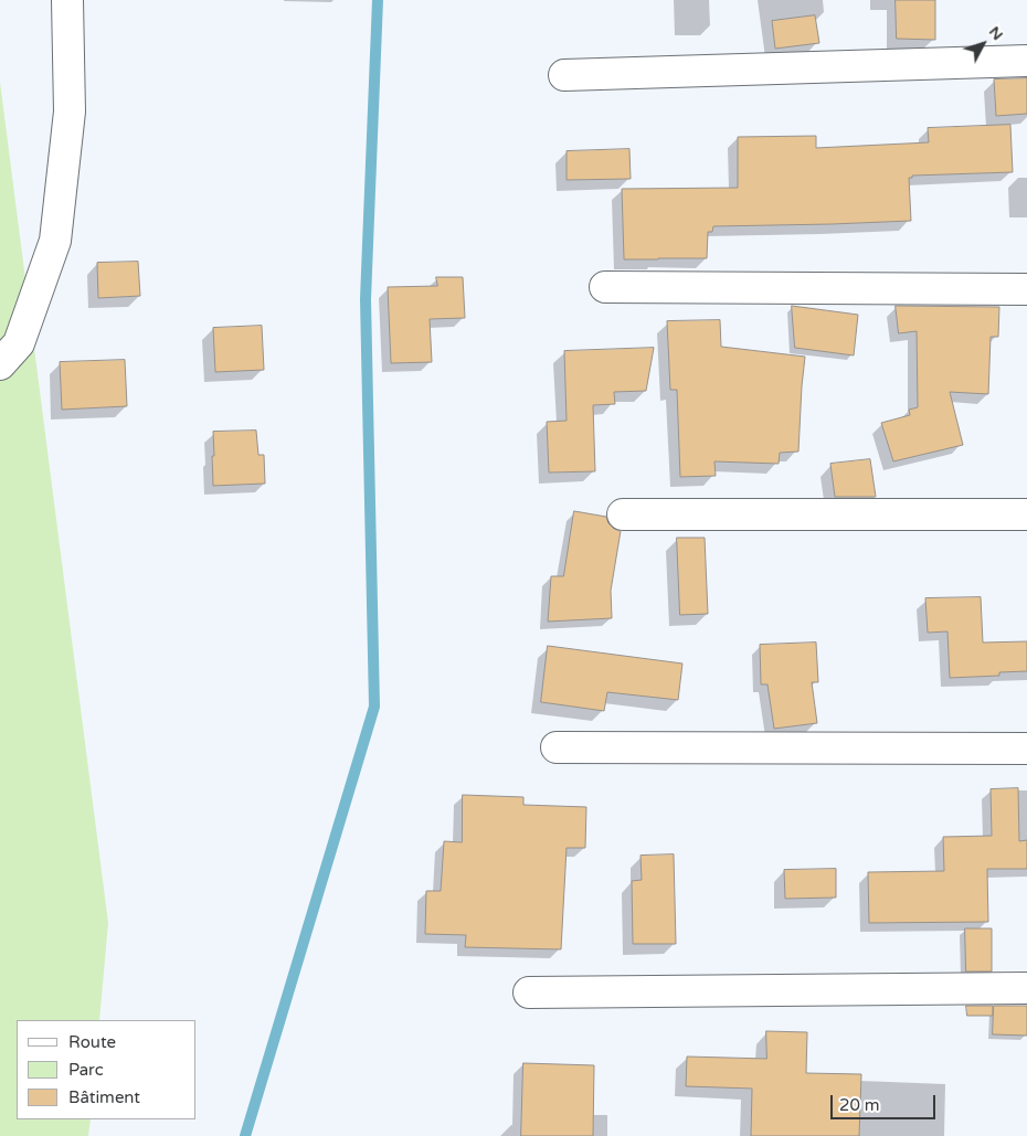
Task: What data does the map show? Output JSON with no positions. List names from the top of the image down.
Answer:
{
  "legend": ["Route", "Parc", "Bâtiment"],
  "scale_bar": "20 m",
  "north": "top right"
}
